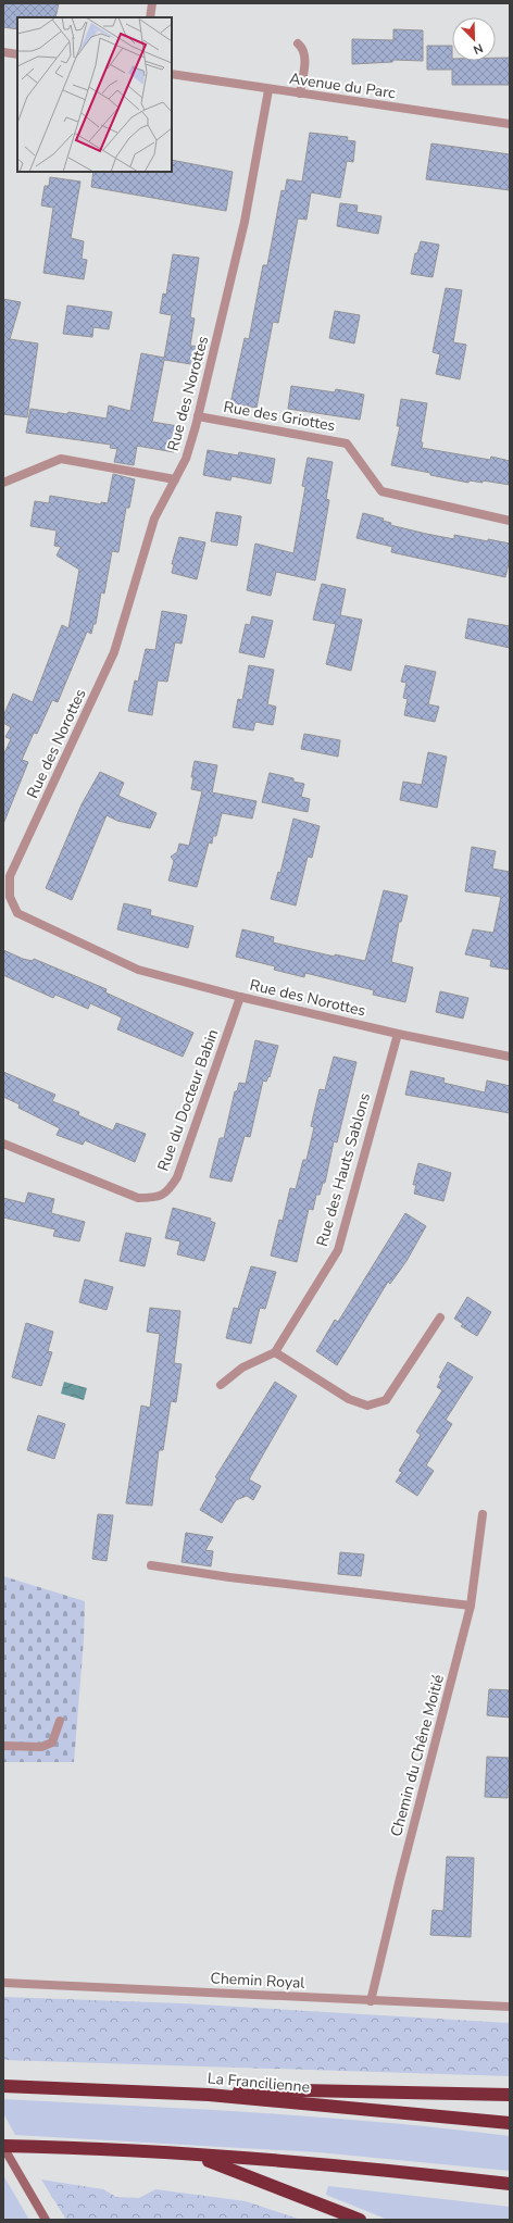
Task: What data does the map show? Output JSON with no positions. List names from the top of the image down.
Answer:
{
  "streets": {
    "highway": ["La Francilienne"],
    "street": [
      "Avenue du Parc",
      "Rue des Norottes",
      "Rue des Griottes",
      "Rue du Docteur Babin",
      "Rue des Hauts Sablons",
      "Chemin du Chêne Moitié",
      "Chemin Royal"
    ]
  },
  "crossings": [
    ["Avenue du Parc", "Rue des Norottes"],
    ["Rue des Norottes", "Rue des Griottes"],
    ["Rue des Norottes", "Rue du Docteur Babin"],
    ["Rue des Norottes", "Rue des Hauts Sablons"],
    ["Chemin du Chêne Moitié", "Chemin Royal"]
  ],
  "north": "bottom right"
}
